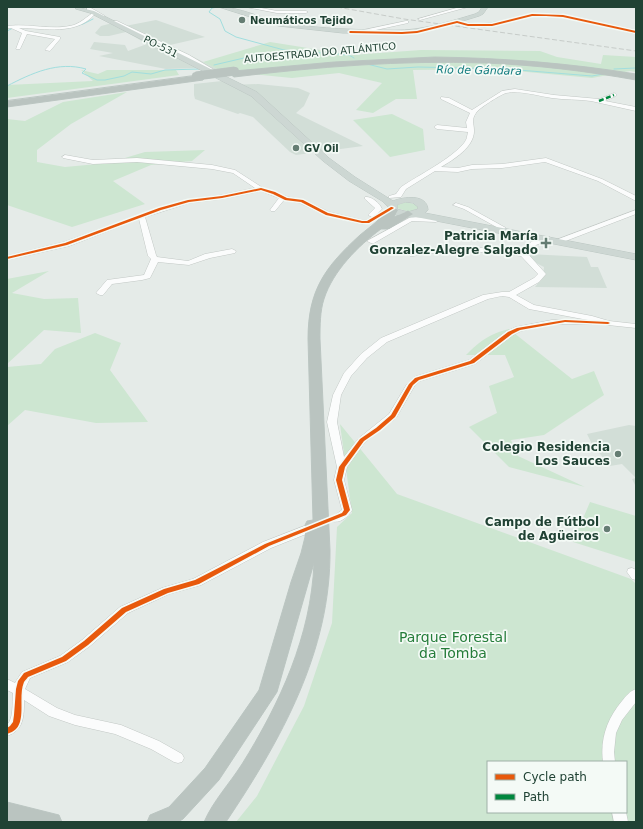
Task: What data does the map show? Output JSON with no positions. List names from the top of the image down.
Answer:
{
  "streets": {
    "highway": ["AUTOESTRADA DO ATLÁNTICO"],
    "main road": ["PO-531"]
  },
  "crossings": [
    ["PO-531", "AUTOESTRADA DO ATLÁNTICO"]
  ],
  "water": ["Río de Gándara"],
  "parks": ["Parque Forestal da Tomba"],
  "places": {
    "other": [
      "Neumáticos Tejido",
      "GV Oil",
      "Colegio Residencia Los Sauces",
      "Campo de Fútbol de Agüeiros"
    ],
    "health": ["Patricia María Gonzalez-Alegre Salgado"]
  },
  "legend": ["Cycle path", "Path"]
}
